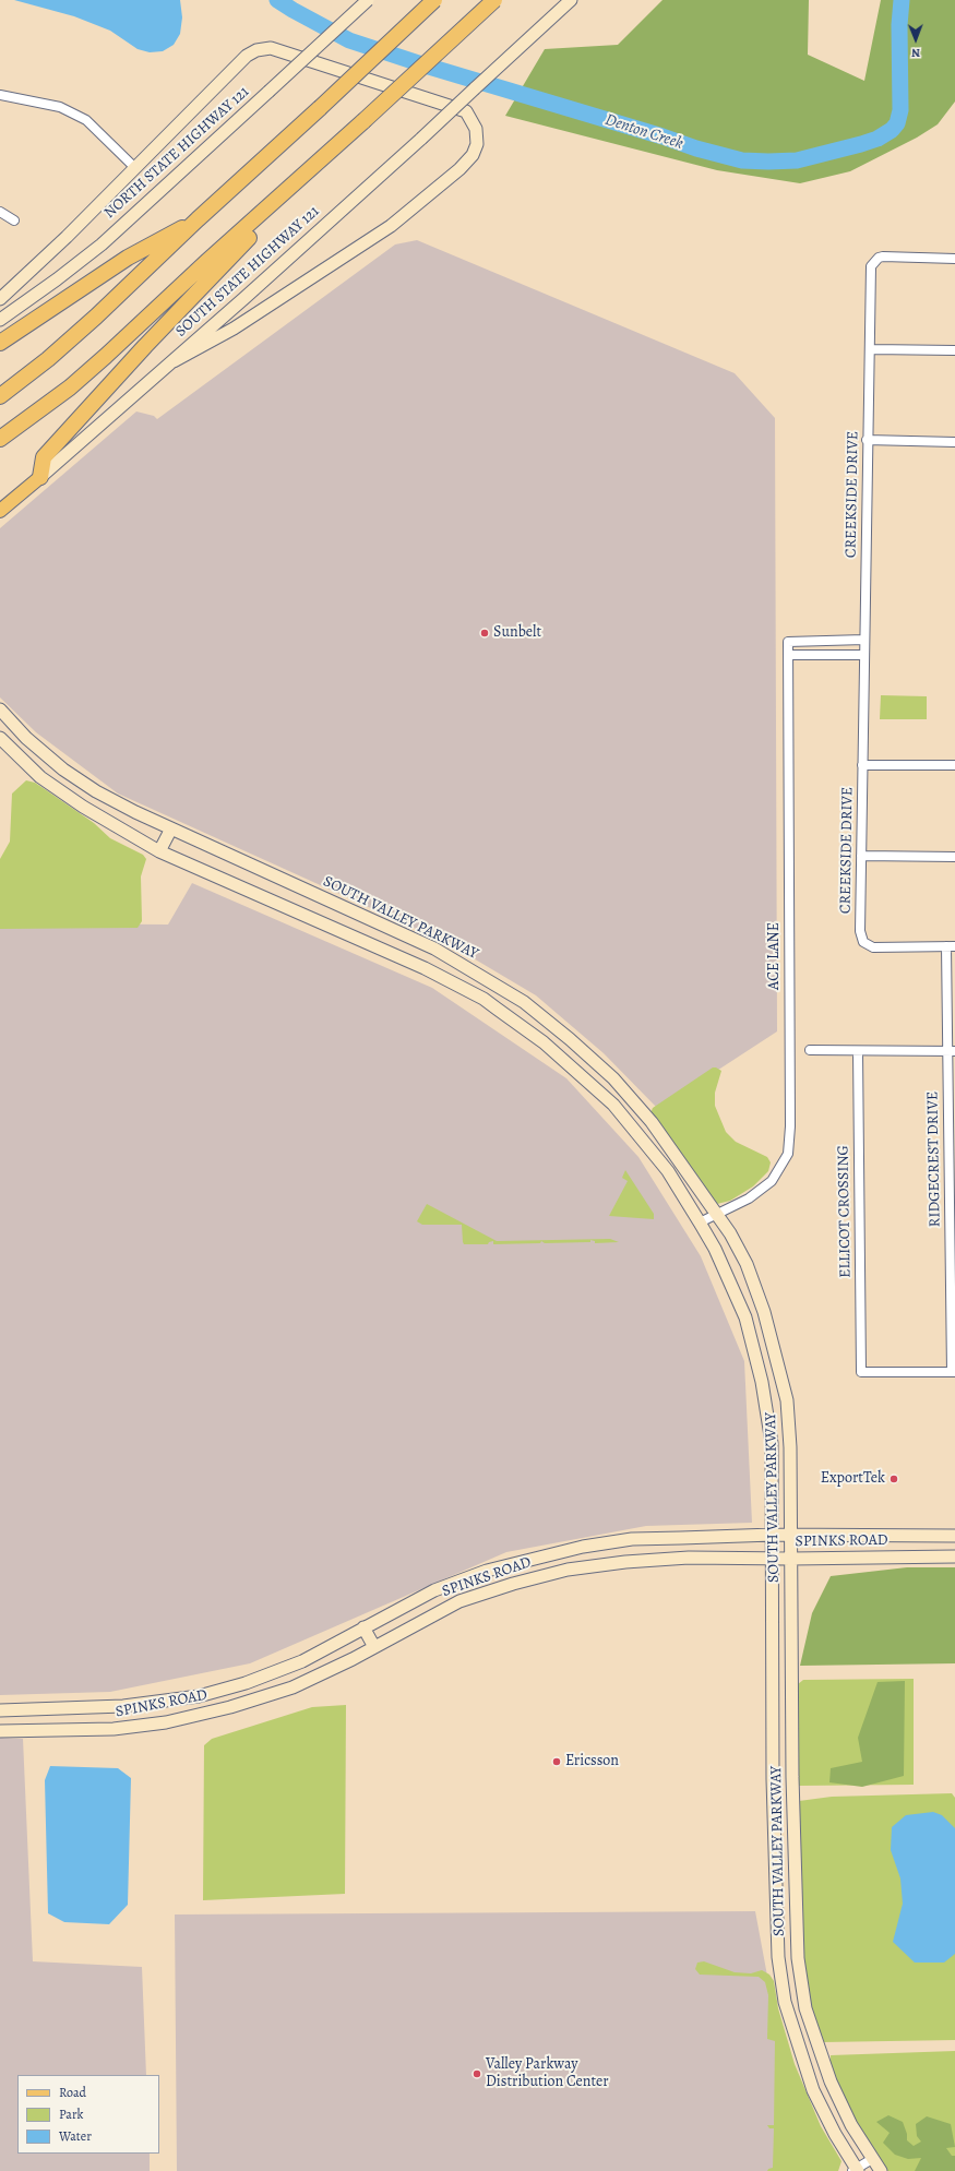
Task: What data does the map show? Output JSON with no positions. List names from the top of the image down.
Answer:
{
  "streets": {
    "main road": [
      "NORTH STATE HIGHWAY 121",
      "SOUTH STATE HIGHWAY 121",
      "SOUTH VALLEY PARKWAY",
      "SPINKS ROAD"
    ],
    "street": [
      "CREEKSIDE DRIVE",
      "ACE LANE",
      "RIDGECREST DRIVE",
      "ELLICOT CROSSING"
    ]
  },
  "crossings": [
    ["CREEKSIDE DRIVE", "ACE LANE"],
    ["CREEKSIDE DRIVE", "RIDGECREST DRIVE"],
    ["SOUTH VALLEY PARKWAY", "ACE LANE"],
    ["SOUTH VALLEY PARKWAY", "SPINKS ROAD"],
    ["RIDGECREST DRIVE", "ELLICOT CROSSING"]
  ],
  "water": ["Denton Creek"],
  "places": [
    "Sunbelt",
    "ExportTek",
    "Ericsson",
    "Valley Parkway Distribution Center"
  ],
  "legend": ["Road", "Park", "Water"],
  "north": "bottom"
}
